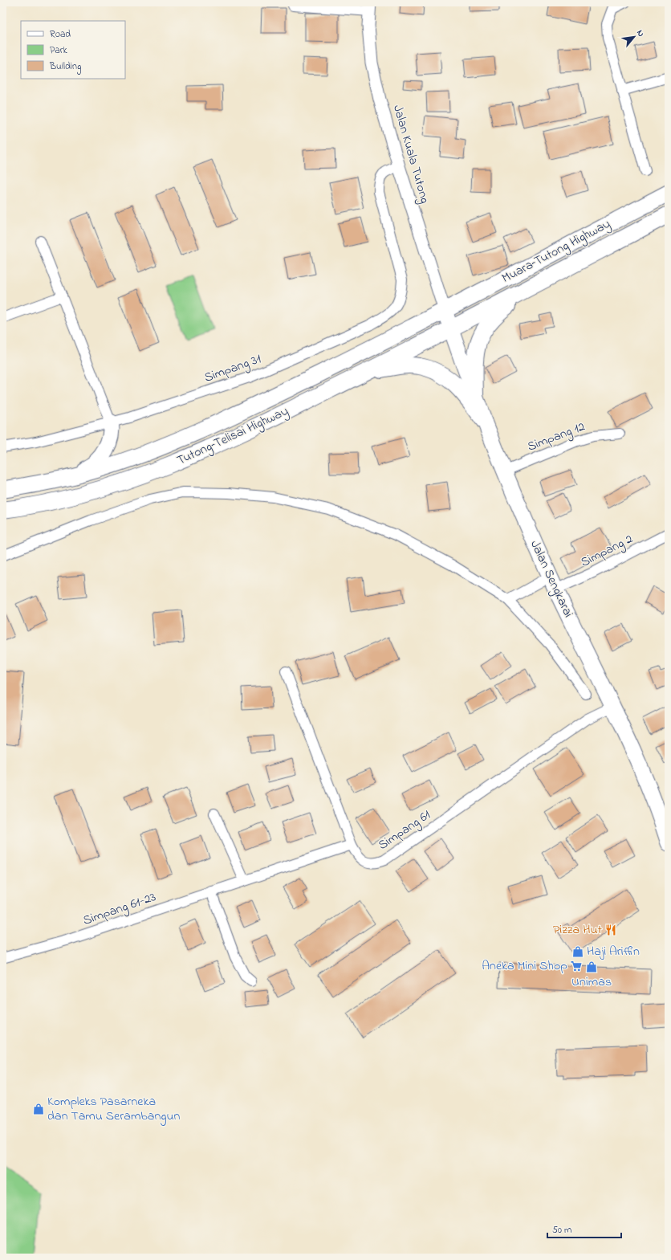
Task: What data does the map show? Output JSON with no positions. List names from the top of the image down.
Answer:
{
  "streets": {
    "highway": ["Muara–Tutong Highway", "Tutong–Telisai Highway"],
    "main road": ["Jalan Sengkarai"],
    "street": [
      "Jalan Kuala Tutong",
      "Simpang 31",
      "Simpang 12",
      "Simpang 2",
      "Simpang 61",
      "Simpang 61-23"
    ]
  },
  "crossings": [
    ["Jalan Kuala Tutong", "Muara–Tutong Highway"],
    ["Jalan Kuala Tutong", "Simpang 31"],
    ["Jalan Kuala Tutong", "Tutong–Telisai Highway"],
    ["Jalan Kuala Tutong", "Jalan Sengkarai"],
    ["Muara–Tutong Highway", "Tutong–Telisai Highway"],
    ["Muara–Tutong Highway", "Jalan Sengkarai"],
    ["Tutong–Telisai Highway", "Jalan Sengkarai"],
    ["Simpang 12", "Jalan Sengkarai"],
    ["Simpang 2", "Jalan Sengkarai"],
    ["Jalan Sengkarai", "Simpang 61"],
    ["Simpang 61", "Simpang 61-23"]
  ],
  "places": {
    "restaurant": ["Pizza Hut"],
    "shop": ["Haji Ariffin", "Unimas", "Kompleks Pasarneka dan Tamu Serambangun"],
    "supermarket": ["Aneka Mini Shop"]
  },
  "legend": ["Road", "Park", "Building"],
  "scale_bar": "50 m",
  "north": "top right"
}
